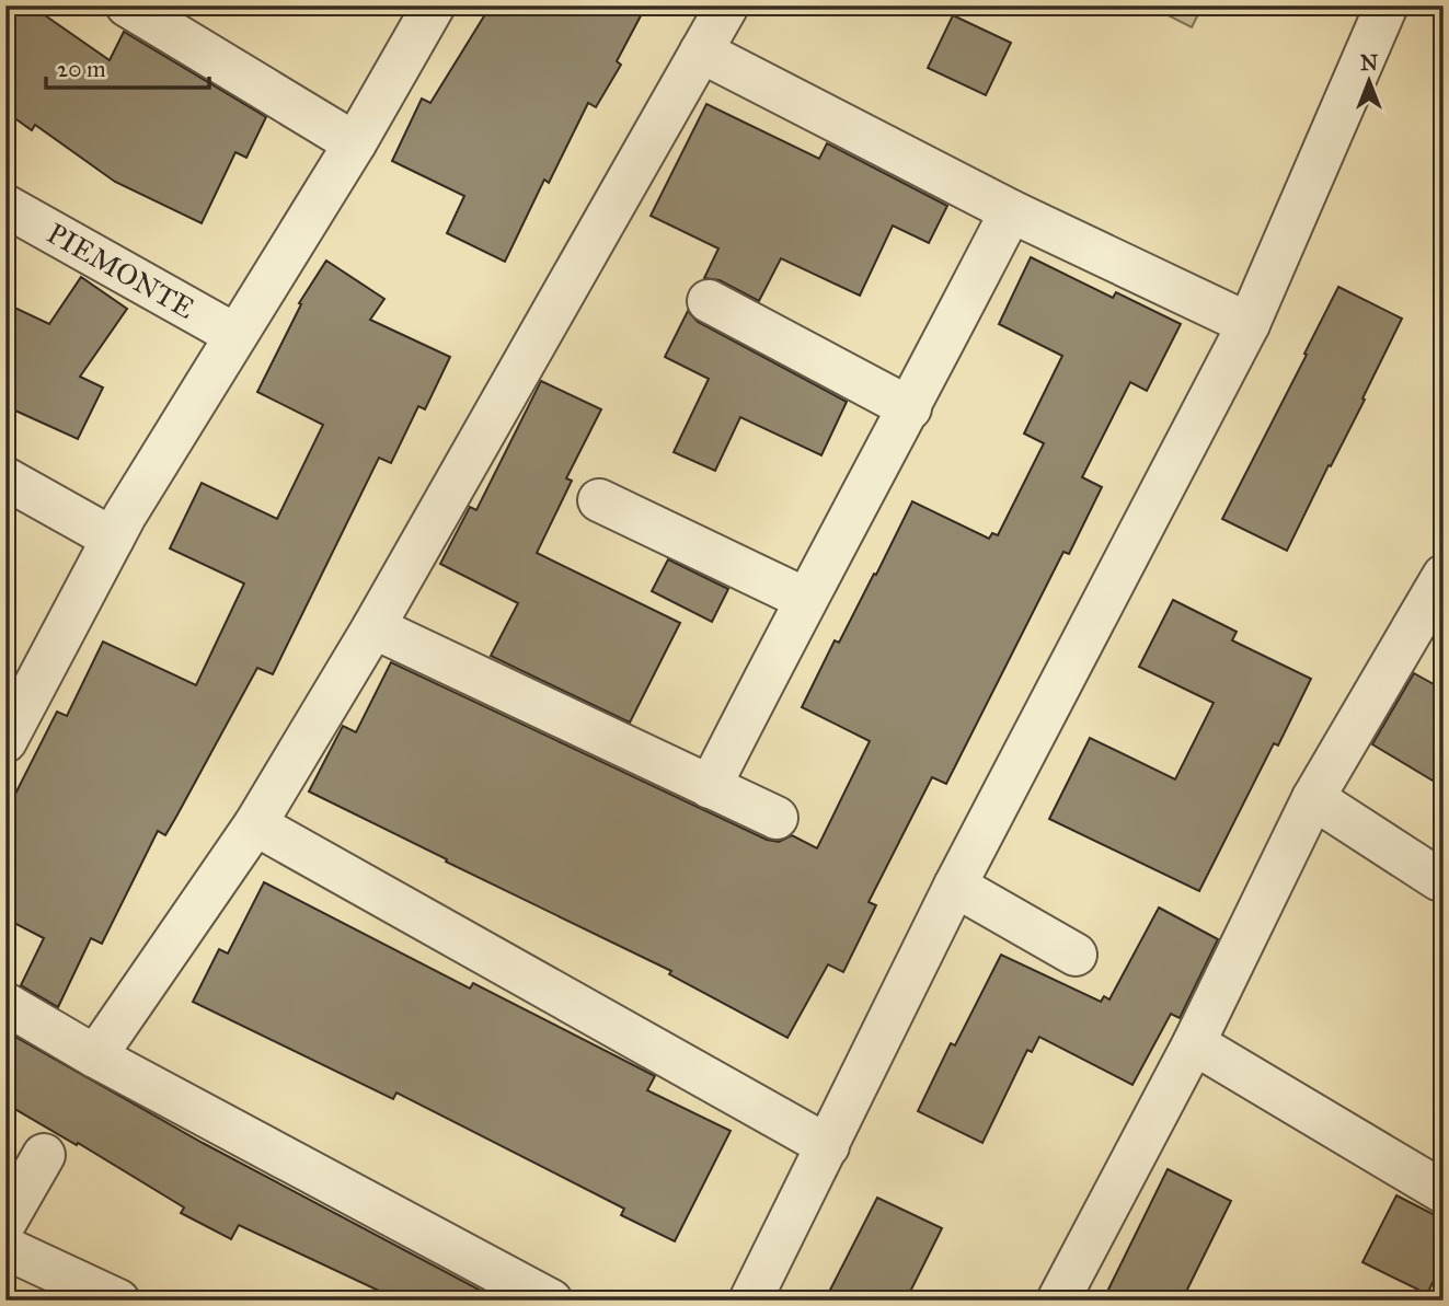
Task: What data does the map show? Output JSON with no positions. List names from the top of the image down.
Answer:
{
  "streets": {
    "street": ["PIEMONTE"]
  },
  "scale_bar": "20 m",
  "north": "top"
}
